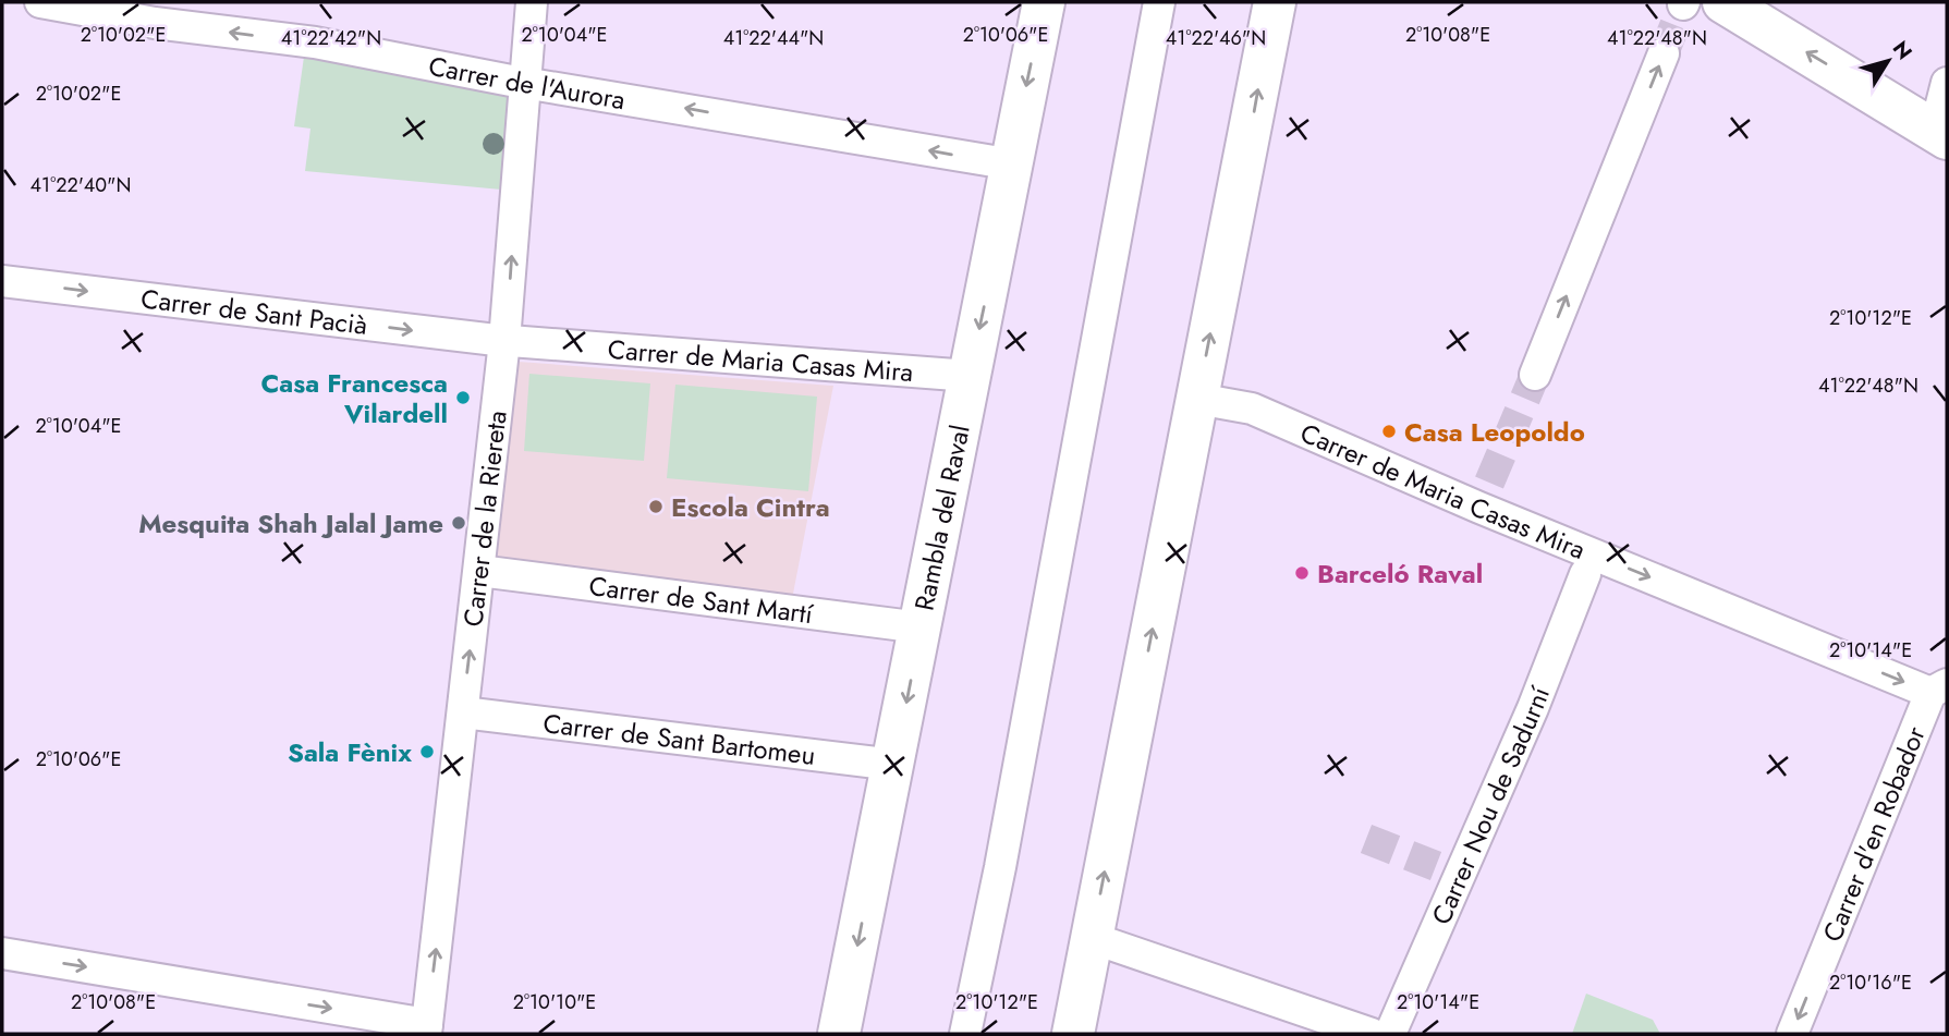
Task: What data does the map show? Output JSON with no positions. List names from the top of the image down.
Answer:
{
  "streets": {
    "street": [
      "Carrer de l'Aurora",
      "Carrer de Sant Pacià",
      "Carrer de Maria Casas Mira",
      "Carrer de la Riereta",
      "Rambla del Raval",
      "Carrer de Sant Martí",
      "Carrer de Sant Bartomeu",
      "Carrer Nou de Sadurní",
      "Carrer d'en Robador"
    ]
  },
  "crossings": [
    ["Carrer de l'Aurora", "Carrer de la Riereta"],
    ["Carrer de l'Aurora", "Rambla del Raval"],
    ["Carrer de Sant Pacià", "Carrer de Maria Casas Mira"],
    ["Carrer de Sant Pacià", "Carrer de la Riereta"],
    ["Carrer de Maria Casas Mira", "Carrer de la Riereta"],
    ["Carrer de Maria Casas Mira", "Rambla del Raval"],
    ["Carrer de Maria Casas Mira", "Carrer d'en Robador"],
    ["Carrer de la Riereta", "Carrer de Sant Martí"],
    ["Carrer de la Riereta", "Carrer de Sant Bartomeu"],
    ["Rambla del Raval", "Carrer de Sant Martí"],
    ["Rambla del Raval", "Carrer de Sant Bartomeu"]
  ],
  "one_way": [
    "Carrer de l'Aurora",
    "Carrer de Sant Pacià",
    "Carrer de Maria Casas Mira",
    "Carrer de la Riereta",
    "Carrer d'en Robador"
  ],
  "places": [
    "Casa Francesca Vilardell",
    "Casa Leopoldo",
    "Escola Cintra",
    "Mesquita Shah Jalal Jame",
    "Barceló Raval",
    "Sala Fènix"
  ],
  "north": "top right",
  "coordinates": [
    "2°10'02\"E",
    "2°10'04\"E",
    "2°10'06\"E",
    "2°10'08\"E",
    "41°22'42\"N",
    "41°22'44\"N",
    "41°22'46\"N",
    "41°22'48\"N",
    "41°22'40\"N",
    "2°10'12\"E",
    "2°10'14\"E",
    "2°10'16\"E",
    "2°10'10\"E"
  ]
}
